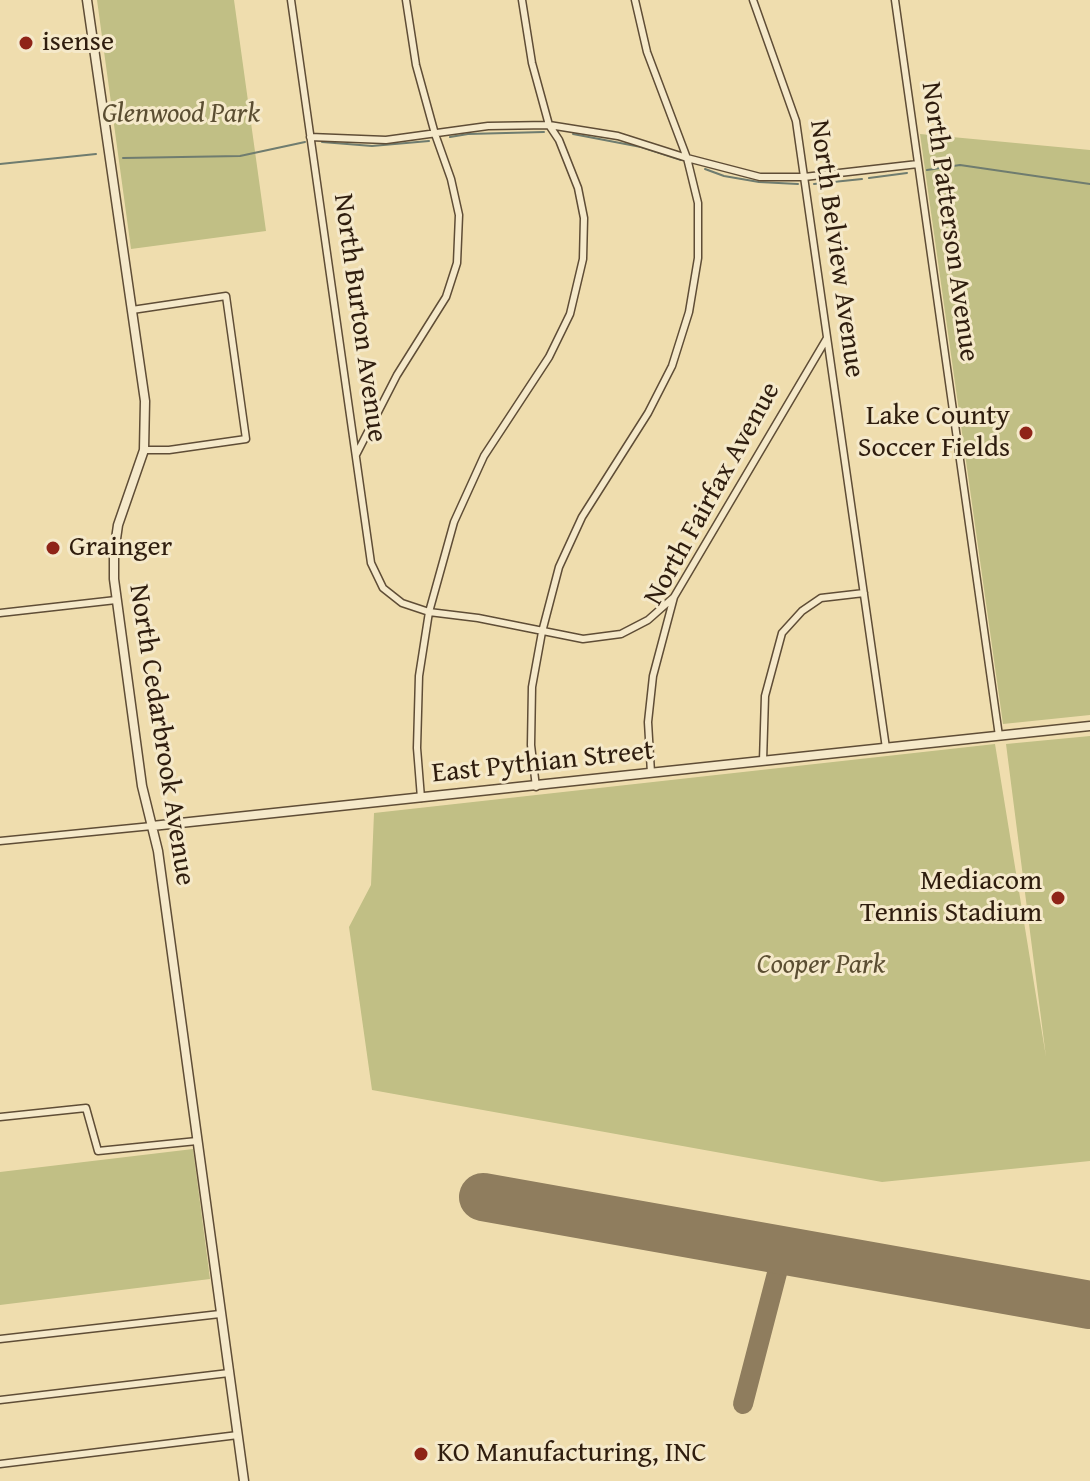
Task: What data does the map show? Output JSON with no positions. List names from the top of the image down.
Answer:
{
  "streets": {
    "street": [
      "North Patterson Avenue",
      "North Belview Avenue",
      "North Burton Avenue",
      "North Fairfax Avenue",
      "North Cedarbrook Avenue",
      "East Pythian Street"
    ]
  },
  "crossings": [
    ["North Patterson Avenue", "East Pythian Street"],
    ["North Belview Avenue", "North Fairfax Avenue"],
    ["North Belview Avenue", "East Pythian Street"],
    ["North Burton Avenue", "North Fairfax Avenue"],
    ["North Fairfax Avenue", "East Pythian Street"],
    ["North Cedarbrook Avenue", "East Pythian Street"]
  ],
  "parks": ["Glenwood Park", "Cooper Park"],
  "places": [
    "isense",
    "Lake County Soccer Fields",
    "Grainger",
    "Mediacom Tennis Stadium",
    "KO Manufacturing, INC"
  ]
}
